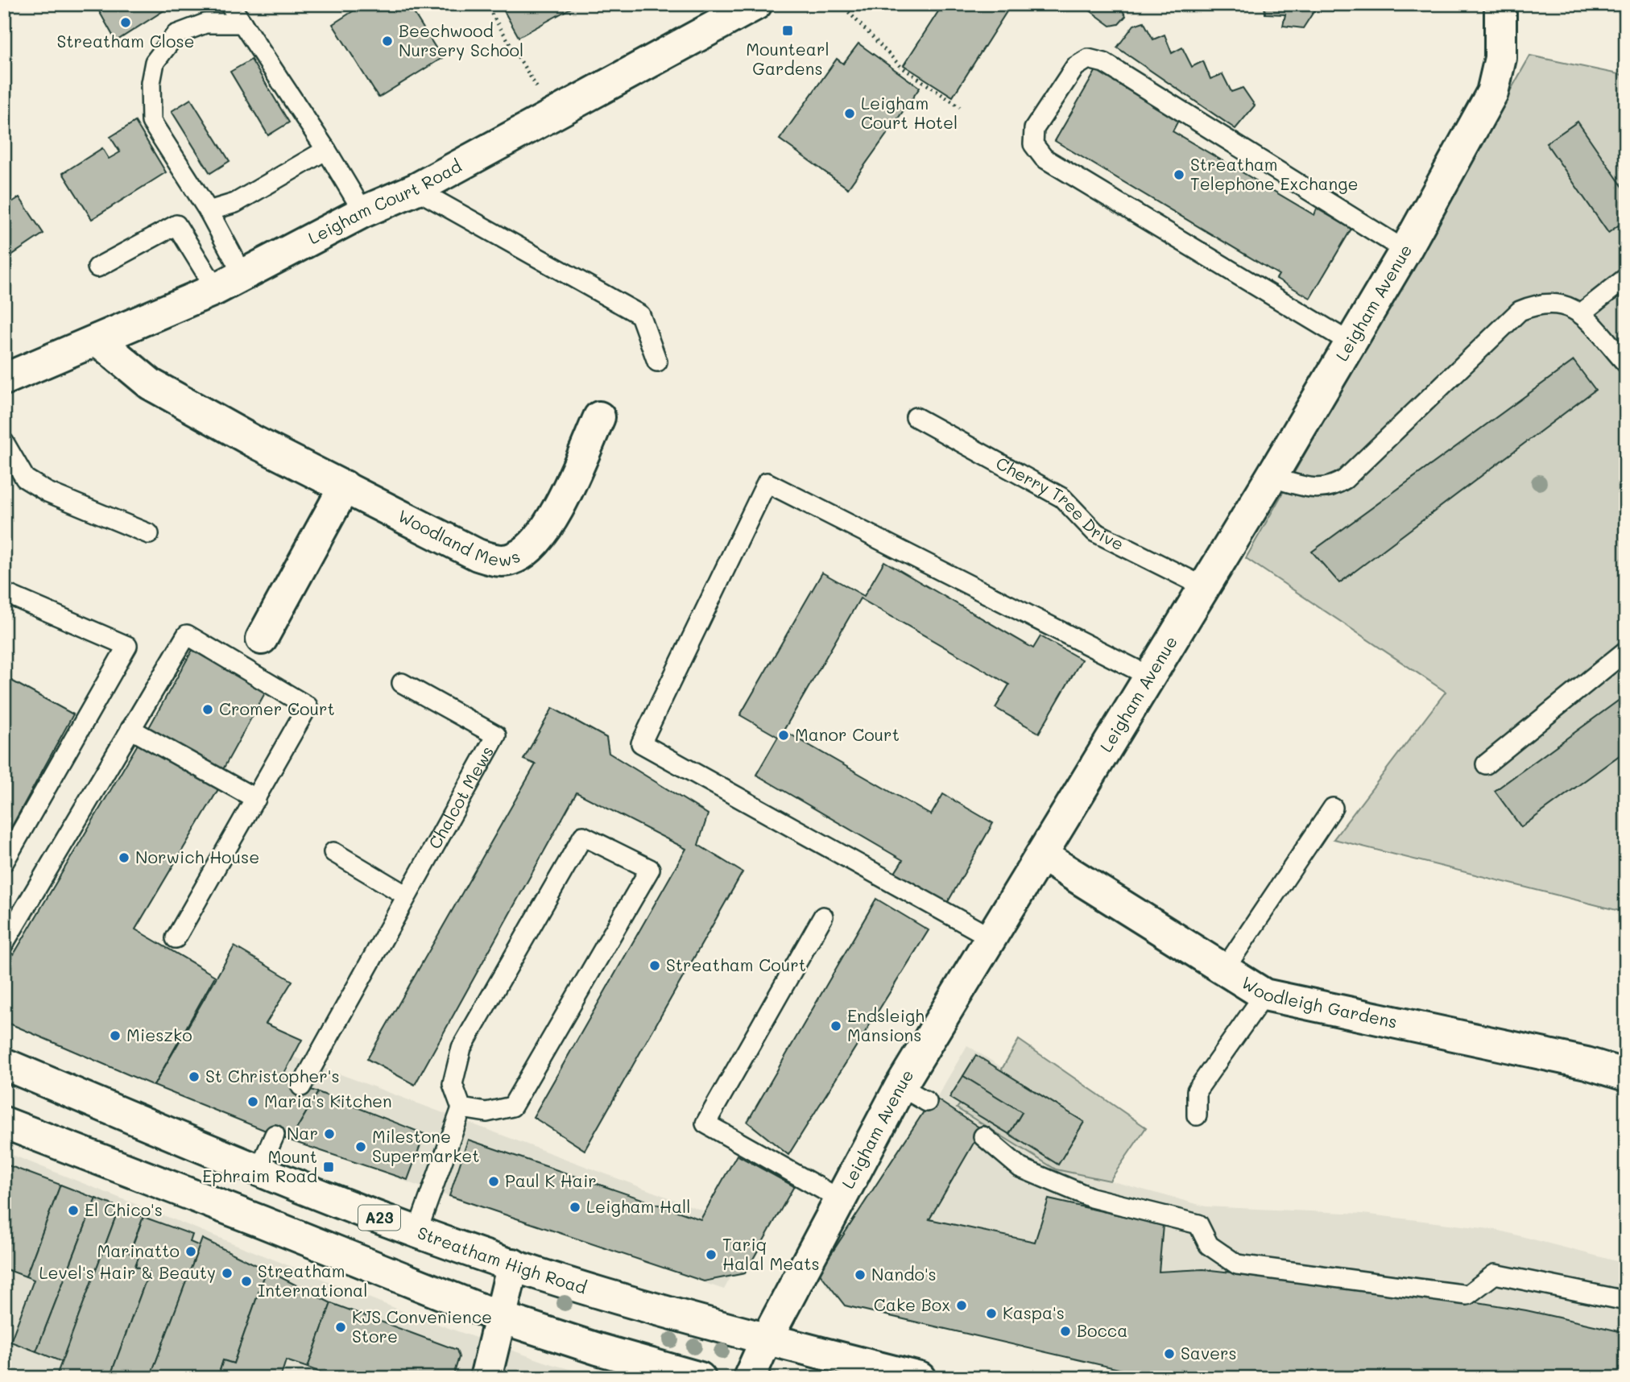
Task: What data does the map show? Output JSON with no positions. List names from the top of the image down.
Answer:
{
  "streets": {
    "main road": [
      "Leigham Court Road",
      "Leigham Avenue",
      "Woodland Mews",
      "Woodleigh Gardens",
      "A23",
      "Streatham High Road"
    ],
    "lane": ["Cherry Tree Drive", "Chalcot Mews"]
  },
  "crossings": [
    ["Leigham Court Road", "Woodland Mews"],
    ["Leigham Avenue", "Cherry Tree Drive"],
    ["Leigham Avenue", "Woodleigh Gardens"],
    ["Leigham Avenue", "Streatham High Road"]
  ],
  "places": {
    "other": [
      "Streatham Close",
      "Beechwood Nursery School",
      "Leigham Court Hotel",
      "Streatham Telephone Exchange",
      "Cromer Court",
      "Manor Court",
      "Norwich House",
      "Streatham Court",
      "Endsleigh Mansions",
      "Mieszko",
      "St Christopher's",
      "Maria's Kitchen",
      "Nar",
      "Milestone Supermarket",
      "Paul K Hair",
      "Leigham Hall",
      "El Chico's",
      "Marinatto",
      "Tariq Halal Meats",
      "Level's Hair & Beauty",
      "Nando's",
      "Streatham International",
      "Cake Box",
      "Kaspa's",
      "KJS Convenience Store",
      "Bocca",
      "Savers"
    ],
    "transit": ["Mountearl Gardens", "Mount Ephraim Road"]
  }
}
